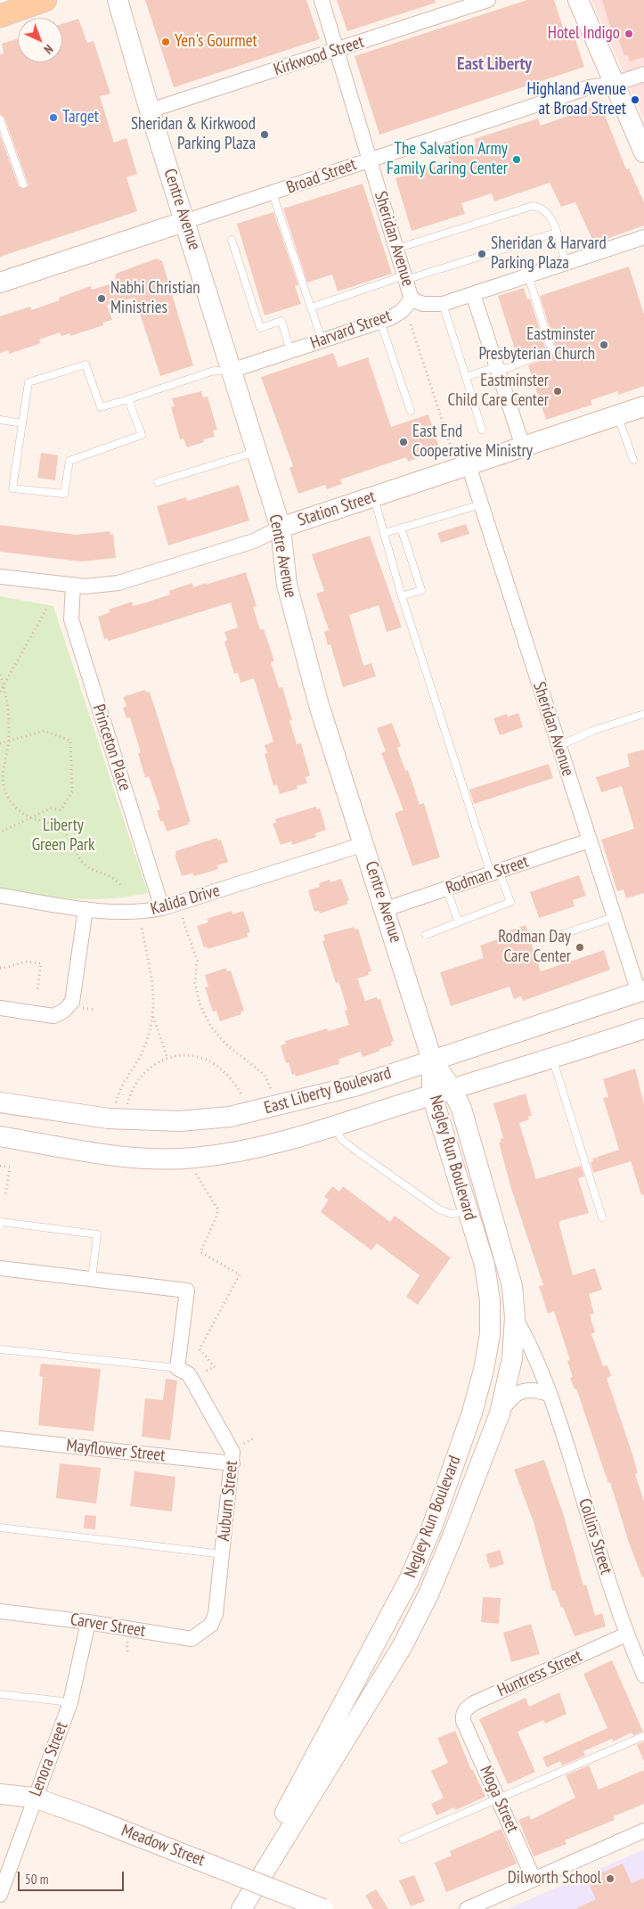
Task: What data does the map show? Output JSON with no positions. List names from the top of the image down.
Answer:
{
  "streets": {
    "main road": [
      "Broad Street",
      "Centre Avenue",
      "Station Street",
      "East Liberty Boulevard",
      "Negley Run Boulevard",
      "Meadow Street"
    ],
    "street": [
      "Kirkwood Street",
      "Sheridan Avenue",
      "Harvard Street",
      "Princeton Place",
      "Rodman Street",
      "Kalida Drive",
      "Mayflower Street",
      "Auburn Street",
      "Collins Street",
      "Carver Street",
      "Huntress Street",
      "Lenora Street",
      "Moga Street"
    ]
  },
  "crossings": [
    ["Kirkwood Street", "Centre Avenue"],
    ["Kirkwood Street", "Sheridan Avenue"],
    ["Broad Street", "Centre Avenue"],
    ["Broad Street", "Sheridan Avenue"],
    ["Centre Avenue", "Harvard Street"],
    ["Centre Avenue", "Station Street"],
    ["Centre Avenue", "Rodman Street"],
    ["Centre Avenue", "Kalida Drive"],
    ["Centre Avenue", "East Liberty Boulevard"],
    ["Centre Avenue", "Negley Run Boulevard"],
    ["Sheridan Avenue", "Harvard Street"],
    ["Sheridan Avenue", "Station Street"],
    ["Sheridan Avenue", "Rodman Street"],
    ["Sheridan Avenue", "East Liberty Boulevard"],
    ["Station Street", "Princeton Place"],
    ["Princeton Place", "Kalida Drive"],
    ["East Liberty Boulevard", "Negley Run Boulevard"],
    ["Negley Run Boulevard", "Collins Street"],
    ["Mayflower Street", "Auburn Street"],
    ["Auburn Street", "Carver Street"],
    ["Collins Street", "Huntress Street"],
    ["Carver Street", "Lenora Street"],
    ["Huntress Street", "Moga Street"],
    ["Lenora Street", "Meadow Street"]
  ],
  "districts": ["East Liberty"],
  "parks": ["Liberty Green Park"],
  "places": [
    "Hotel Indigo",
    "Yen's Gourmet",
    "Highland Avenue at Broad Street",
    "Target",
    "Sheridan & Kirkwood Parking Plaza",
    "The Salvation Army Family Caring Center",
    "Sheridan & Harvard Parking Plaza",
    "Nabhi Christian Ministries",
    "Eastminster Presbyterian Church",
    "Eastminster Child Care Center",
    "East End Cooperative Ministry",
    "Rodman Day Care Center",
    "Dilworth School"
  ],
  "scale_bar": "50 m",
  "north": "bottom right"
}
